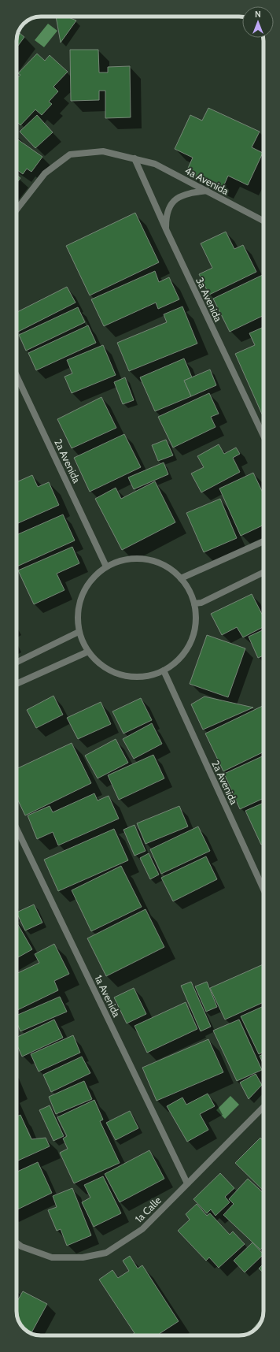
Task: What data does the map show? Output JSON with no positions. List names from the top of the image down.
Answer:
{
  "streets": {
    "street": [
      "4a Avenida",
      "3a Avenida",
      "2a Avenida",
      "1a Avenida",
      "1a Calle"
    ]
  },
  "crossings": [
    ["4a Avenida", "3a Avenida"],
    ["1a Avenida", "1a Calle"]
  ],
  "north": "top"
}
